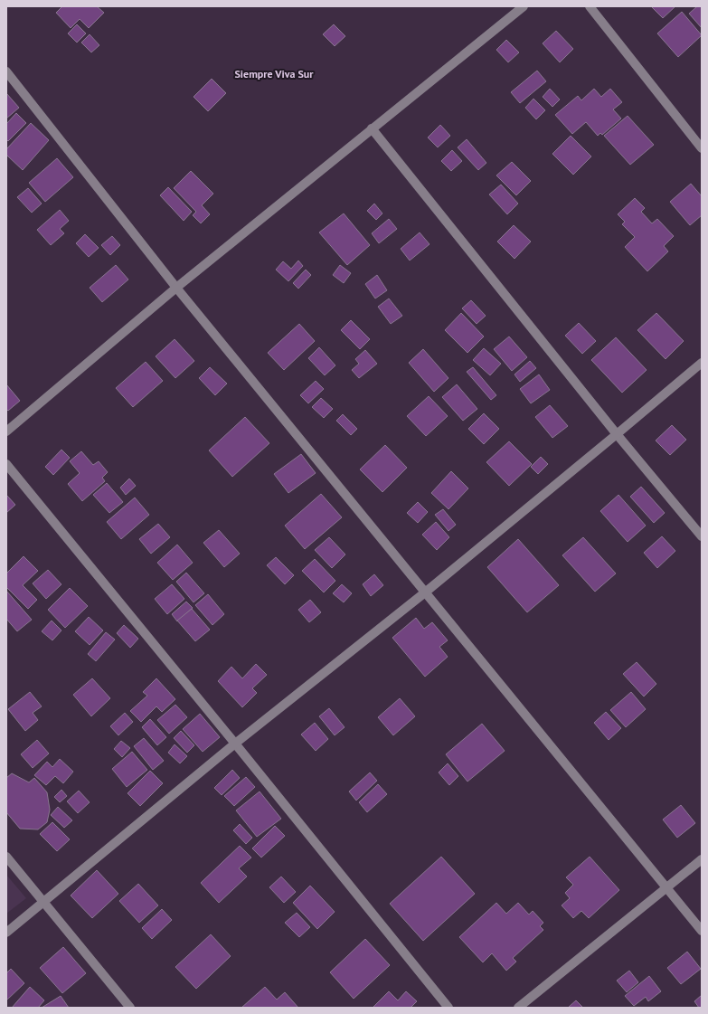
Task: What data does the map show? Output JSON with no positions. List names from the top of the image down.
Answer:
{
  "districts": ["Siempre Viva Sur"]
}
